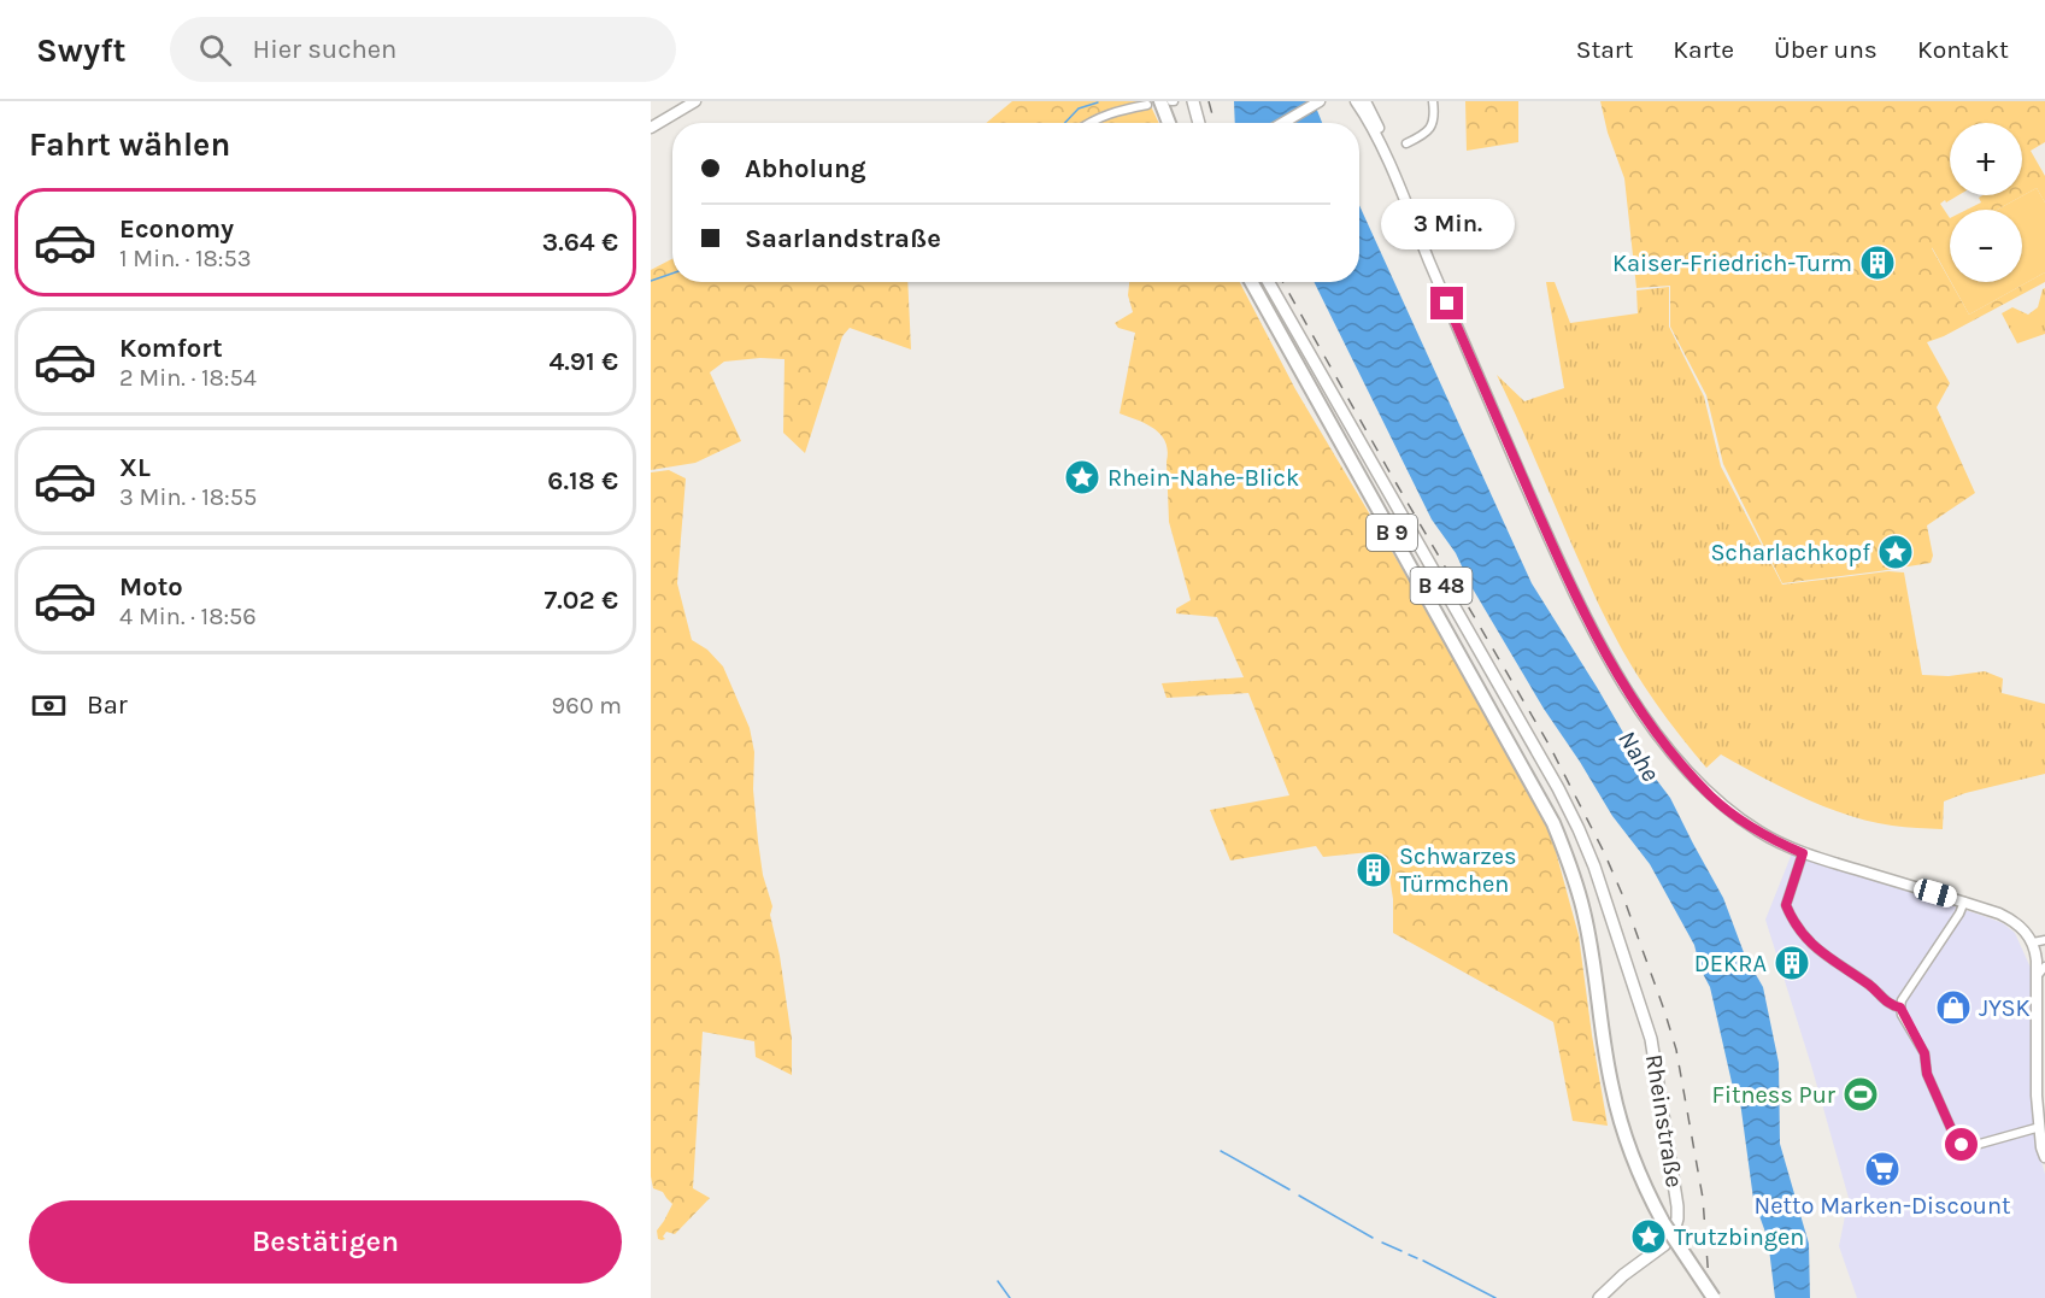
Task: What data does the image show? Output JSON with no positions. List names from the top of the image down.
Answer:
{
  "streets": {
    "highway": ["B 9"],
    "main road": ["B 48", "Rheinstraße"]
  },
  "water": ["Nahe"],
  "places": {
    "building": ["Kaiser-Friedrich-Turm", "Schwarzes Türmchen", "DEKRA"],
    "place": ["Rhein-Nahe-Blick", "Scharlachkopf", "Trutzbingen"],
    "shop": ["JYSK"],
    "sports": ["Fitness Pur"],
    "supermarket": ["Netto Marken-Discount"]
  },
  "page": {
    "header": "Swyft",
    "search": "Hier suchen",
    "nav": [
      "Start",
      "Karte",
      "Über uns",
      "Kontakt"
    ],
    "heading": "Fahrt wählen",
    "map_buttons": ["+", "−"],
    "banner": ["Abholung", "Saarlandstraße"],
    "list": [
      {
        "name": "Economy",
        "note": "1 Min. · 18:53",
        "value": "3.64 €"
      },
      {
        "name": "Komfort",
        "note": "2 Min. · 18:54",
        "value": "4.91 €"
      },
      {
        "name": "XL",
        "note": "3 Min. · 18:55",
        "value": "6.18 €"
      },
      {
        "name": "Moto",
        "note": "4 Min. · 18:56",
        "value": "7.02 €"
      }
    ],
    "bubble": "3 Min.",
    "pay": ["Bar", "960 m"],
    "buttons": "Bestätigen"
  }
}
